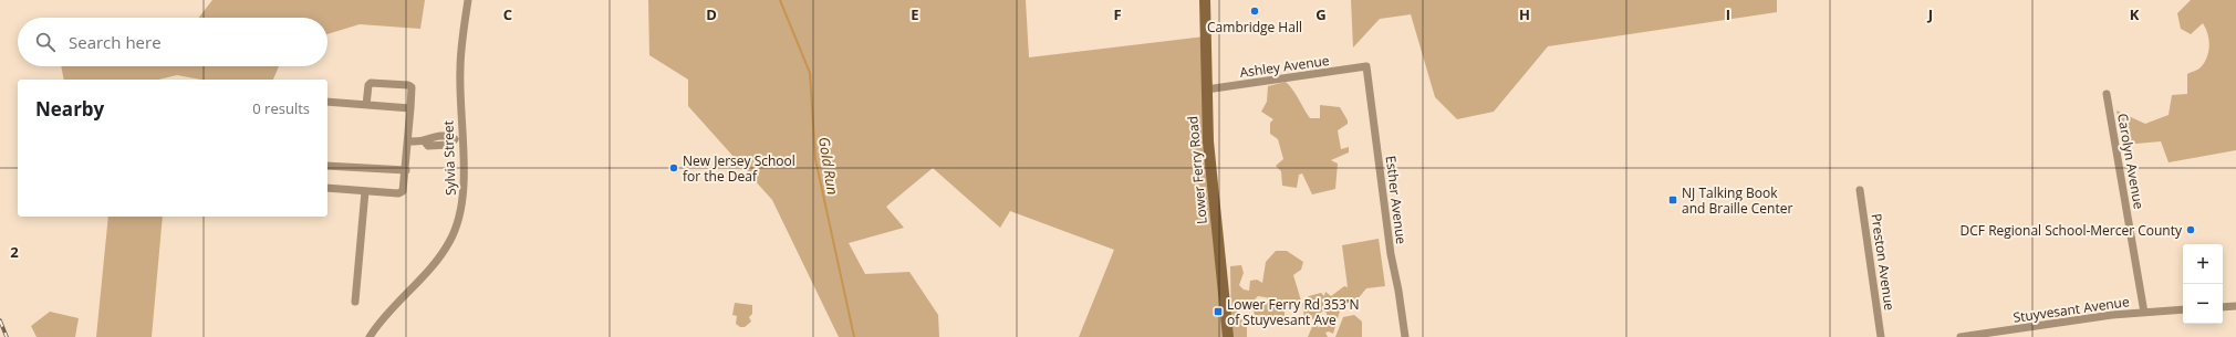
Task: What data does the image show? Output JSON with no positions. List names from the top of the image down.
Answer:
{
  "streets": {
    "street": [
      "Ashley Avenue",
      "Sylvia Street",
      "Carolyn Avenue",
      "Lower Ferry Road",
      "Esther Avenue",
      "Preston Avenue",
      "Stuyvesant Avenue"
    ]
  },
  "crossings": [
    ["Ashley Avenue", "Lower Ferry Road"],
    ["Ashley Avenue", "Esther Avenue"],
    ["Carolyn Avenue", "Stuyvesant Avenue"]
  ],
  "water": ["Gold Run"],
  "places": {
    "other": ["Cambridge Hall", "New Jersey School for the Deaf", "DCF Regional School-Mercer County"],
    "transit": ["NJ Talking Book and Braille Center", "Lower Ferry Rd 353'N of Stuyvesant Ave"]
  },
  "page": {
    "search": "Search here",
    "heading": ["Nearby", "0 results"],
    "map_buttons": ["+", "−"]
  },
  "grid": {
    "columns": [
      "C",
      "D",
      "E",
      "F",
      "G",
      "H",
      "I",
      "J",
      "K"
    ],
    "rows": ["2"]
  }
}
